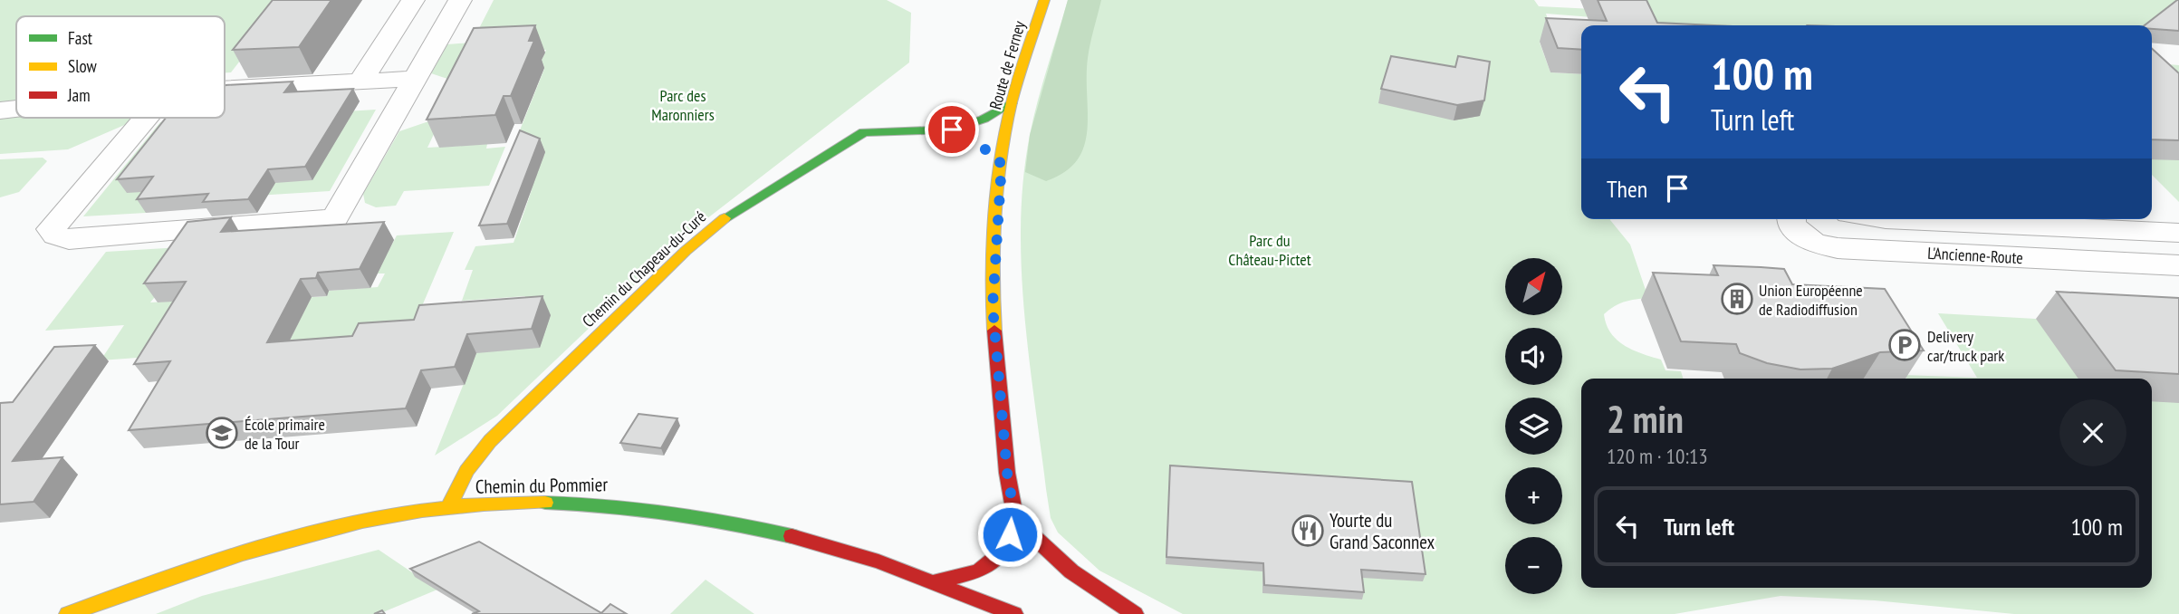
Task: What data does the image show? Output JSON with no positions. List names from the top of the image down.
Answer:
{
  "streets": {
    "street": [
      "Route de Ferney",
      "L'Ancienne-Route",
      "Chemin du Chapeau-du-Curé",
      "Chemin du Pommier"
    ]
  },
  "crossings": [
    ["Chemin du Chapeau-du-Curé", "Chemin du Pommier"]
  ],
  "parks": ["Parc des Maronniers", "Parc du Château-Pictet"],
  "places": {
    "building": ["Union Européenne de Radiodiffusion"],
    "parking": ["Delivery car/truck park"],
    "school or university": ["École primaire de la Tour"],
    "restaurant": ["Yourte du Grand Saconnex"]
  },
  "legend": ["Fast", "Slow", "Jam"],
  "north": "top right",
  "page": {
    "turn": ["100 m", "Turn left"],
    "then": "Then",
    "map_buttons": ["+", "−"],
    "heading": ["2 min", "120 m · 10:13"],
    "list": [
      {
        "name": "Turn left",
        "value": "100 m"
      }
    ]
  }
}
